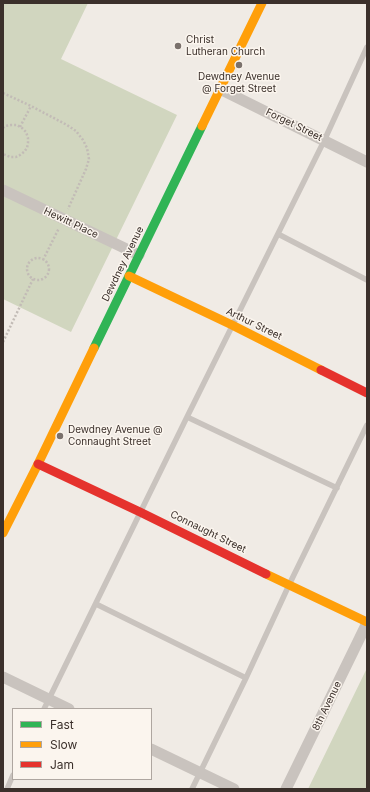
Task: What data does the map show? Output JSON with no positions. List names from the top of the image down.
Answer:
{
  "streets": {
    "street": [
      "Forget Street",
      "Hewitt Place",
      "Dewdney Avenue",
      "Arthur Street",
      "Connaught Street",
      "8th Avenue"
    ]
  },
  "crossings": [
    ["Forget Street", "Dewdney Avenue"],
    ["Hewitt Place", "Dewdney Avenue"],
    ["Dewdney Avenue", "Arthur Street"],
    ["Dewdney Avenue", "Connaught Street"],
    ["Connaught Street", "8th Avenue"]
  ],
  "places": ["Christ Lutheran Church", "Dewdney Avenue @ Forget Street", "Dewdney Avenue @ Connaught Street"],
  "legend": ["Fast", "Slow", "Jam"]
}
